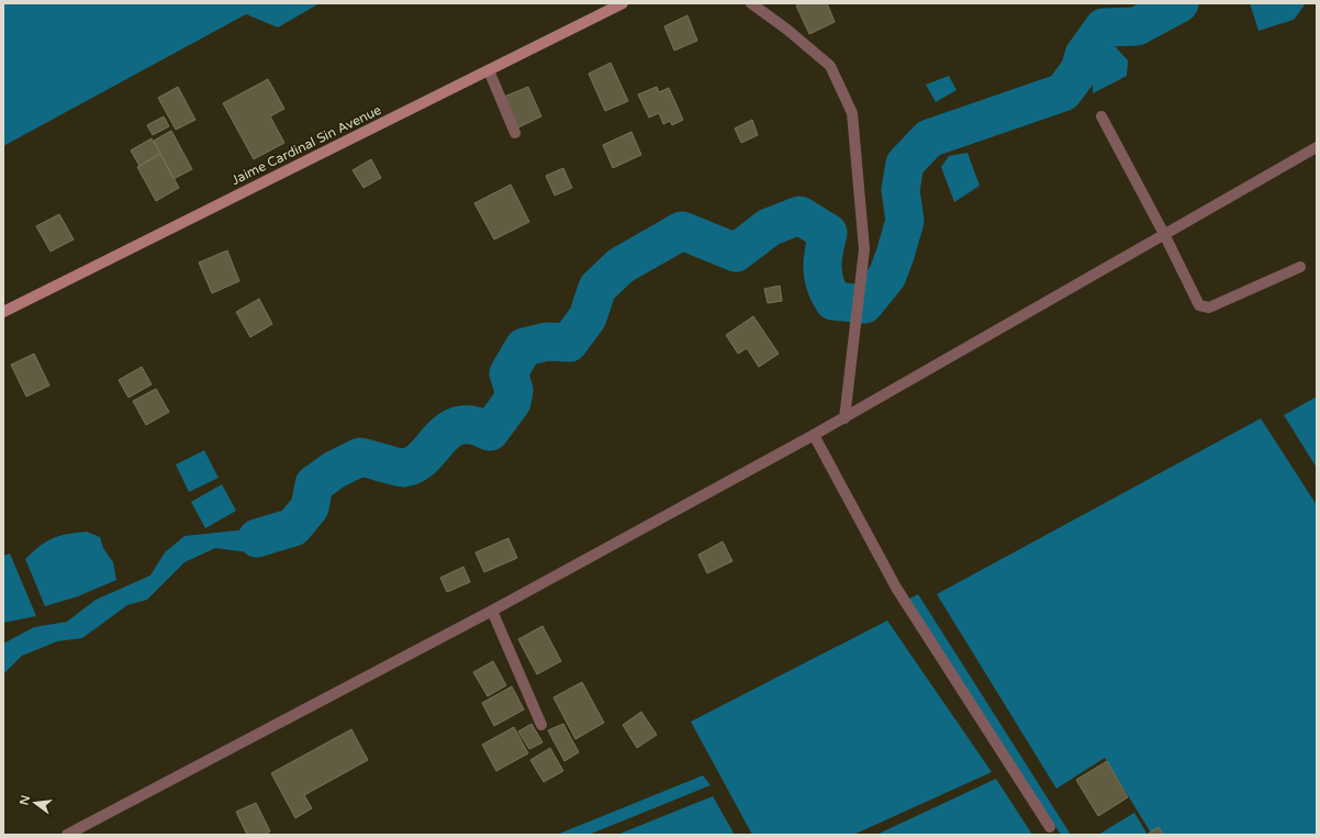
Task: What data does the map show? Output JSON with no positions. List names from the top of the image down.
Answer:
{
  "streets": {
    "main road": ["Jaime Cardinal Sin Avenue"]
  },
  "north": "left"
}
